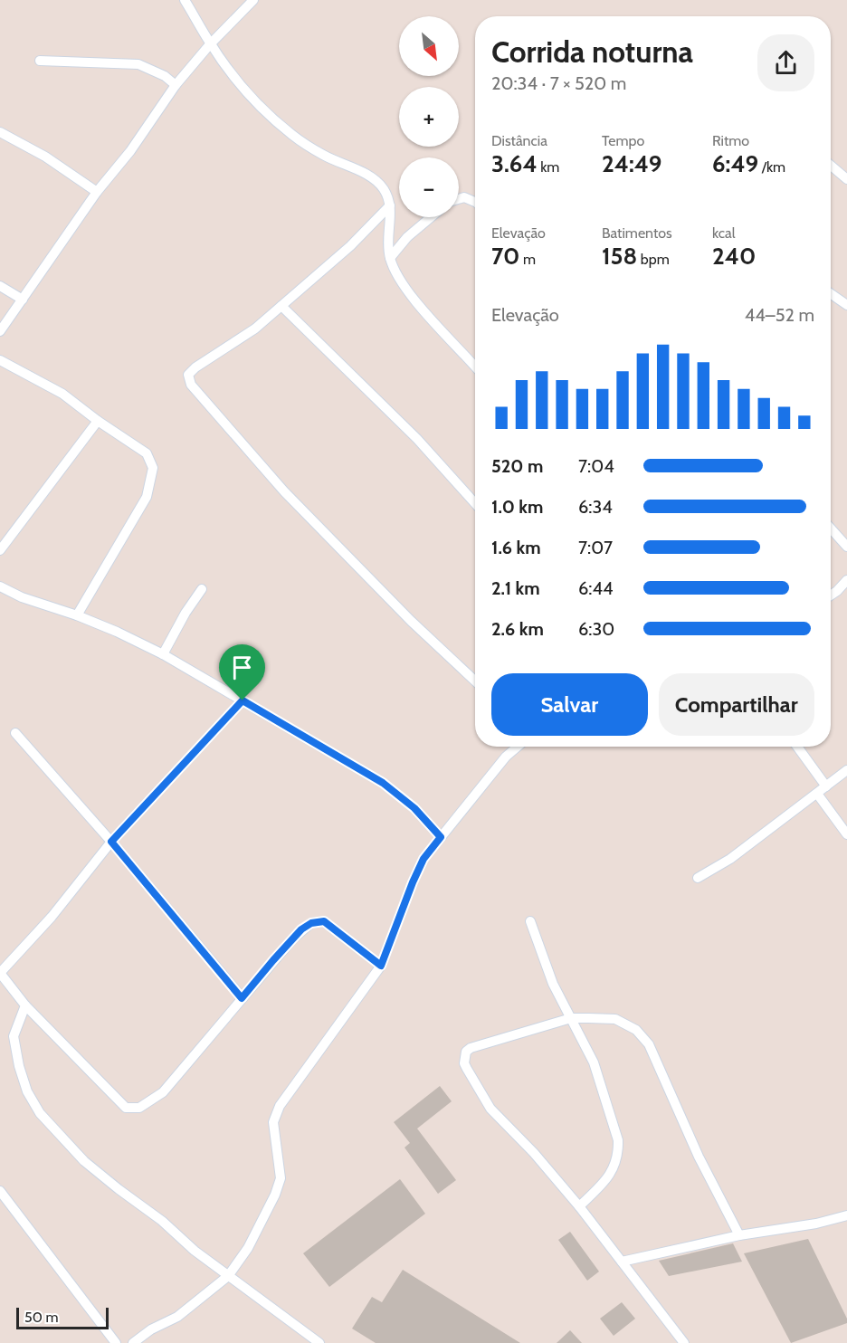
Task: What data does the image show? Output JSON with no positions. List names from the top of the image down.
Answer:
{
  "scale_bar": "50 m",
  "north": "bottom right",
  "page": {
    "map_buttons": ["+", "−"],
    "heading": ["Corrida noturna", "20:34 · 7 × 520 m"],
    "stats": [
      ["Distância", "3.64 km"],
      ["Tempo", "24:49"],
      ["Ritmo", "6:49 /km"],
      ["Elevação", "70 m"],
      ["Batimentos", "158 bpm"],
      ["kcal", "240"]
    ],
    "chart": ["Elevação", "44–52 m"],
    "list": [
      {
        "name": "520 m",
        "note": "7:04"
      },
      {
        "name": "1.0 km",
        "note": "6:34"
      },
      {
        "name": "1.6 km",
        "note": "7:07"
      },
      {
        "name": "2.1 km",
        "note": "6:44"
      },
      {
        "name": "2.6 km",
        "note": "6:30"
      }
    ],
    "buttons": ["Salvar", "Compartilhar"],
    "scale": "50 m"
  }
}
